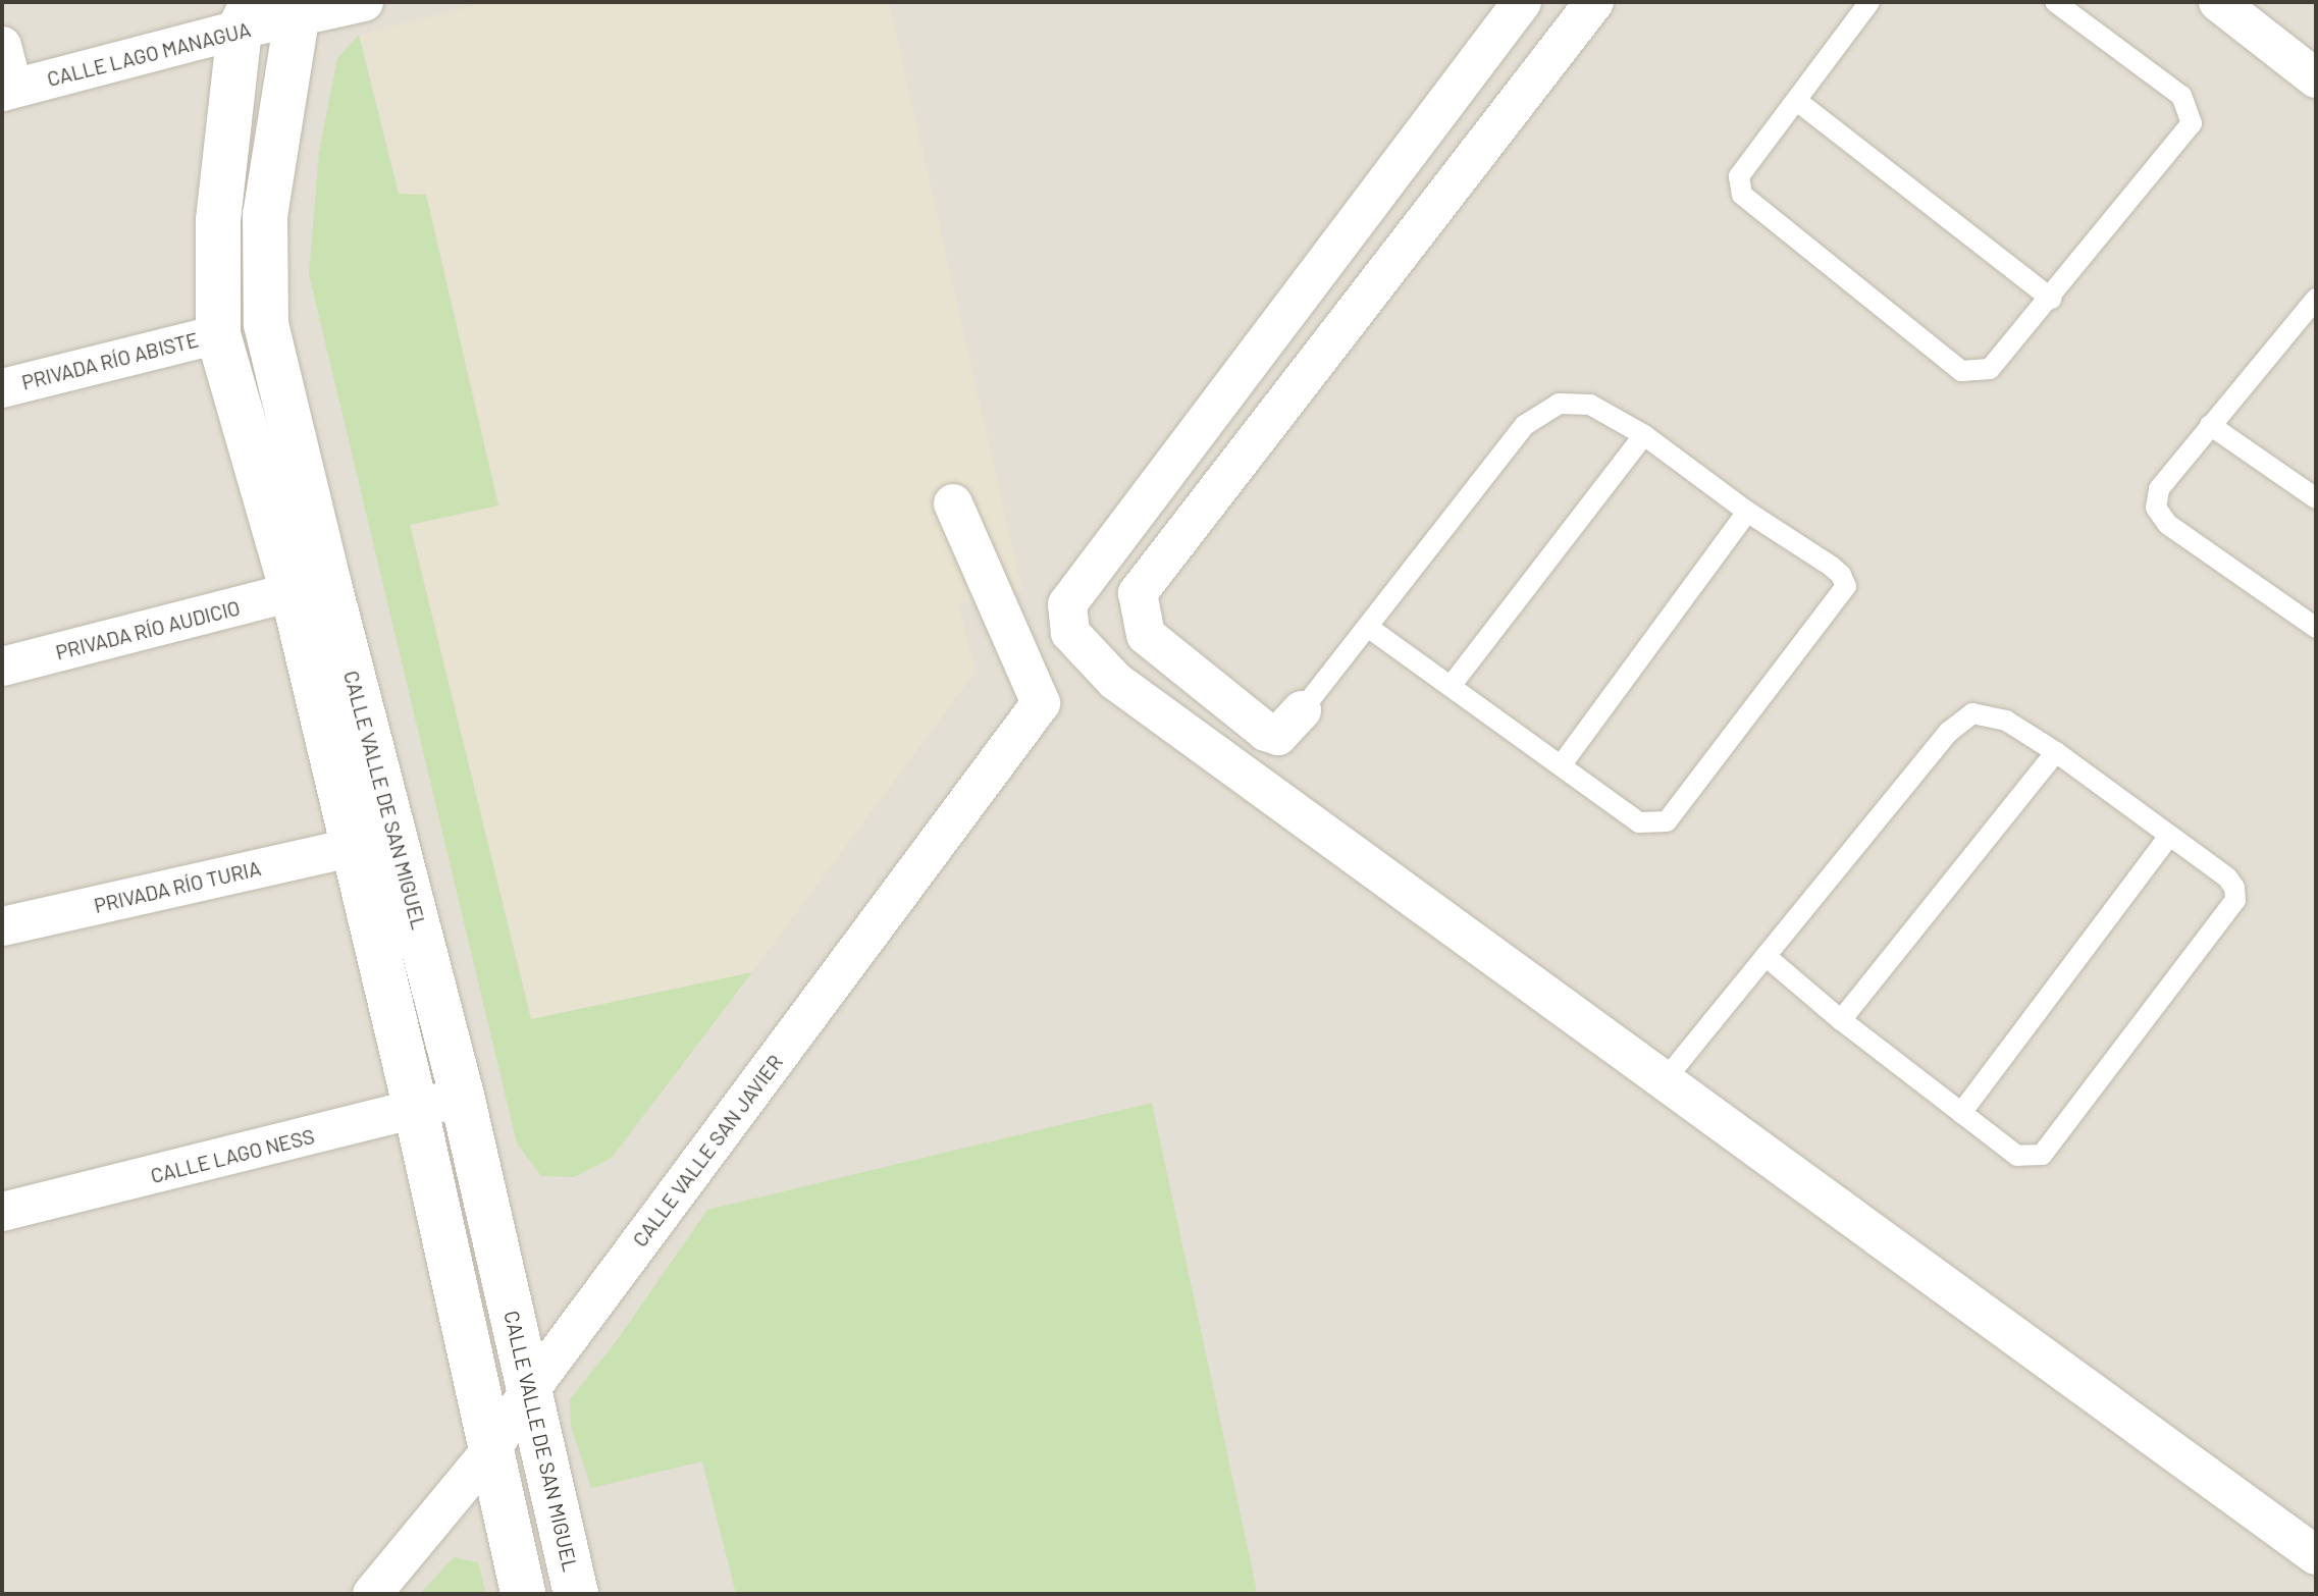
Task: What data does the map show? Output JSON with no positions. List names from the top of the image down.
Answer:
{
  "streets": {
    "street": [
      "CALLE LAGO MANAGUA",
      "PRIVADA RÍO ABISTE",
      "PRIVADA RÍO AUDICIO",
      "CALLE VALLE DE SAN MIGUEL",
      "PRIVADA RÍO TURIA",
      "CALLE VALLE SAN JAVIER",
      "CALLE LAGO NESS"
    ]
  },
  "crossings": [
    ["CALLE LAGO MANAGUA", "CALLE VALLE DE SAN MIGUEL"],
    ["PRIVADA RÍO ABISTE", "CALLE VALLE DE SAN MIGUEL"],
    ["PRIVADA RÍO AUDICIO", "CALLE VALLE DE SAN MIGUEL"],
    ["CALLE VALLE DE SAN MIGUEL", "PRIVADA RÍO TURIA"],
    ["CALLE VALLE DE SAN MIGUEL", "CALLE VALLE SAN JAVIER"],
    ["CALLE VALLE DE SAN MIGUEL", "CALLE LAGO NESS"]
  ]
}
